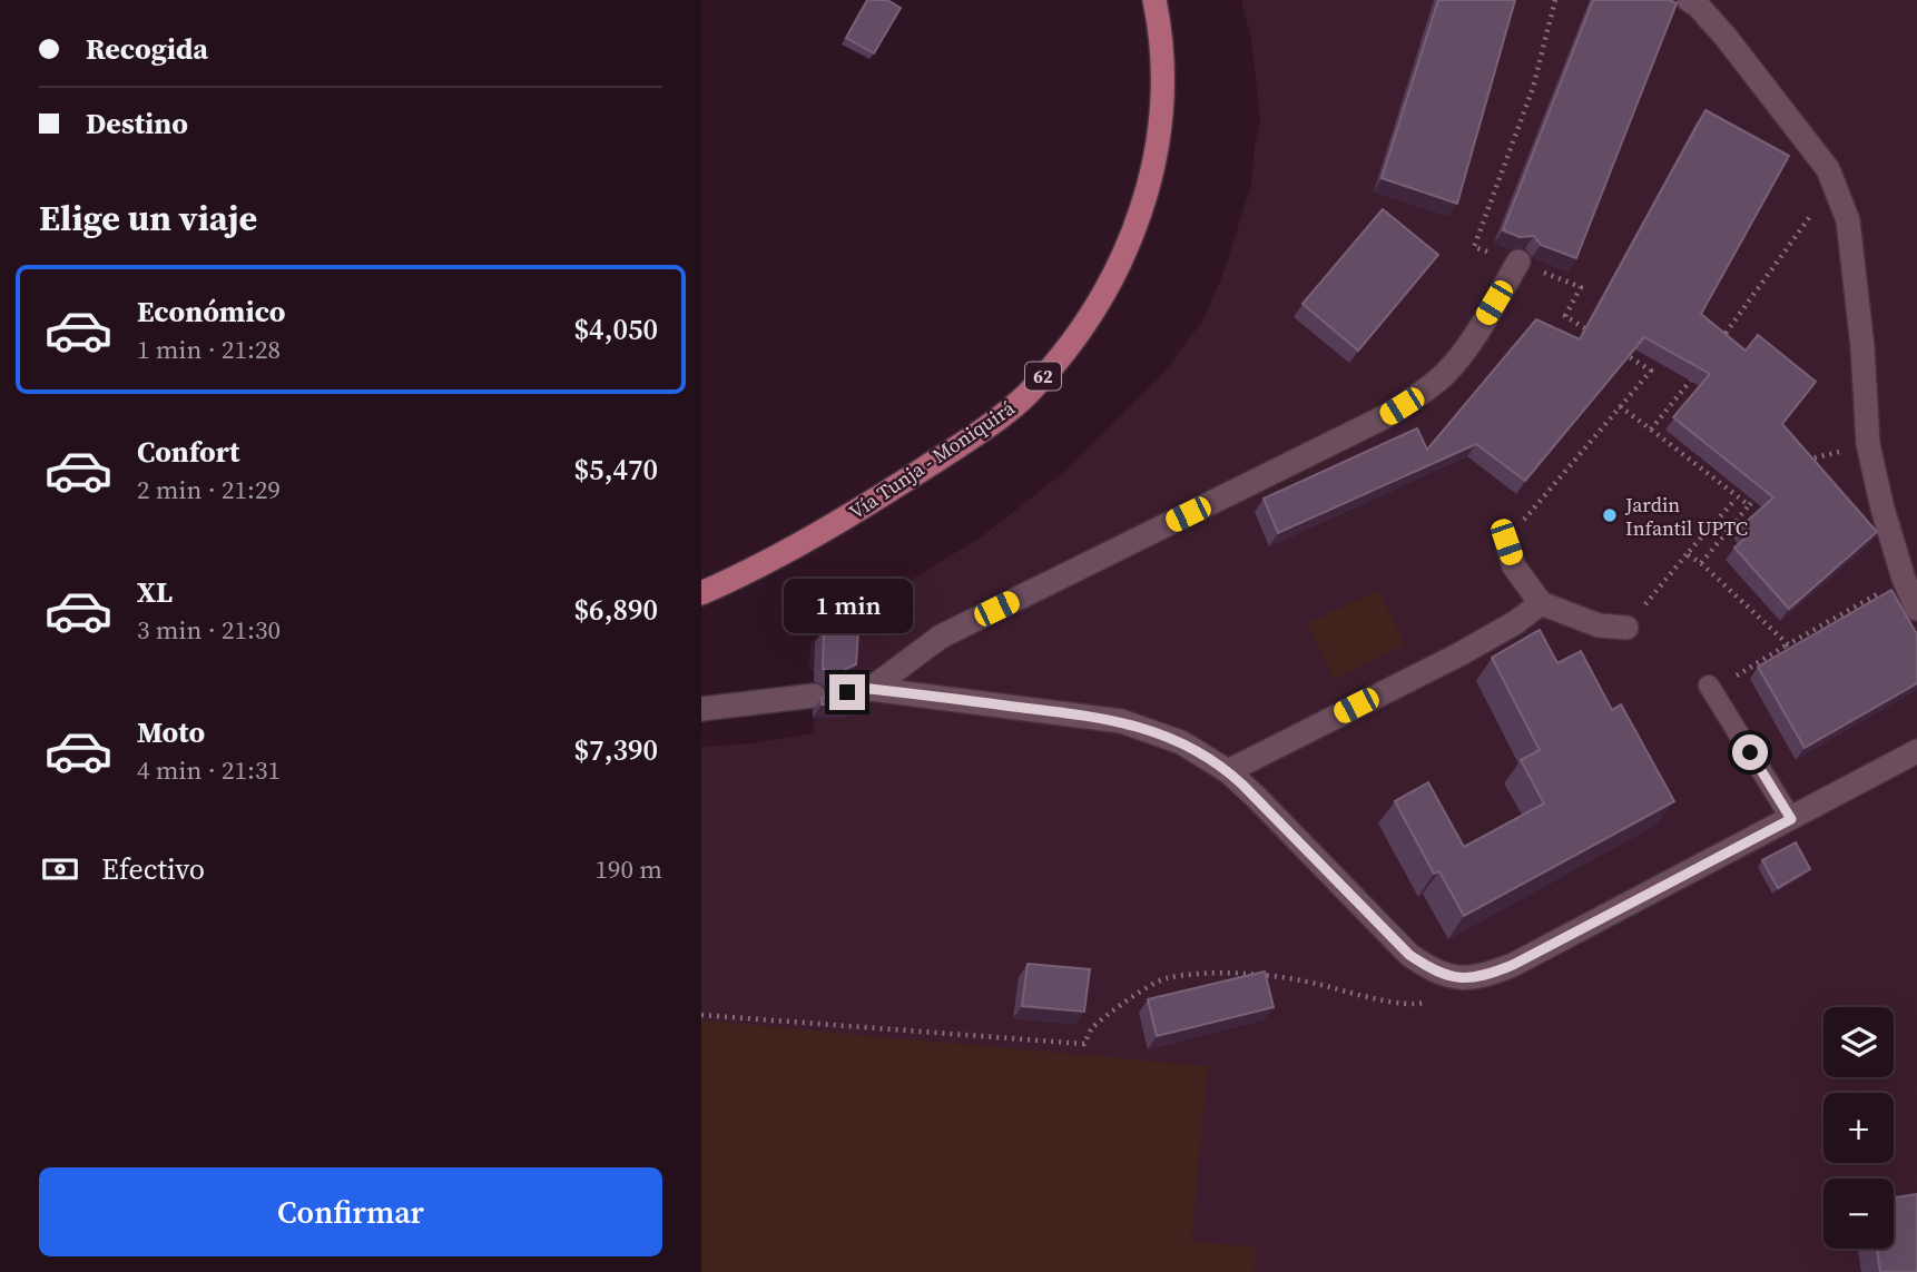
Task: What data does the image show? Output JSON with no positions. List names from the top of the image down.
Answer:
{
  "streets": {
    "main road": ["62", "Vía Tunja - Moniquirá"]
  },
  "places": ["Jardin Infantil UPTC"],
  "page": {
    "banner": ["Recogida", "Destino"],
    "heading": "Elige un viaje",
    "list": [
      {
        "name": "Económico",
        "note": "1 min · 21:28",
        "value": "$4,050"
      },
      {
        "name": "Confort",
        "note": "2 min · 21:29",
        "value": "$5,470"
      },
      {
        "name": "XL",
        "note": "3 min · 21:30",
        "value": "$6,890"
      },
      {
        "name": "Moto",
        "note": "4 min · 21:31",
        "value": "$7,390"
      }
    ],
    "bubble": "1 min",
    "pay": ["Efectivo", "190 m"],
    "map_buttons": ["+", "−"],
    "buttons": "Confirmar"
  }
}
